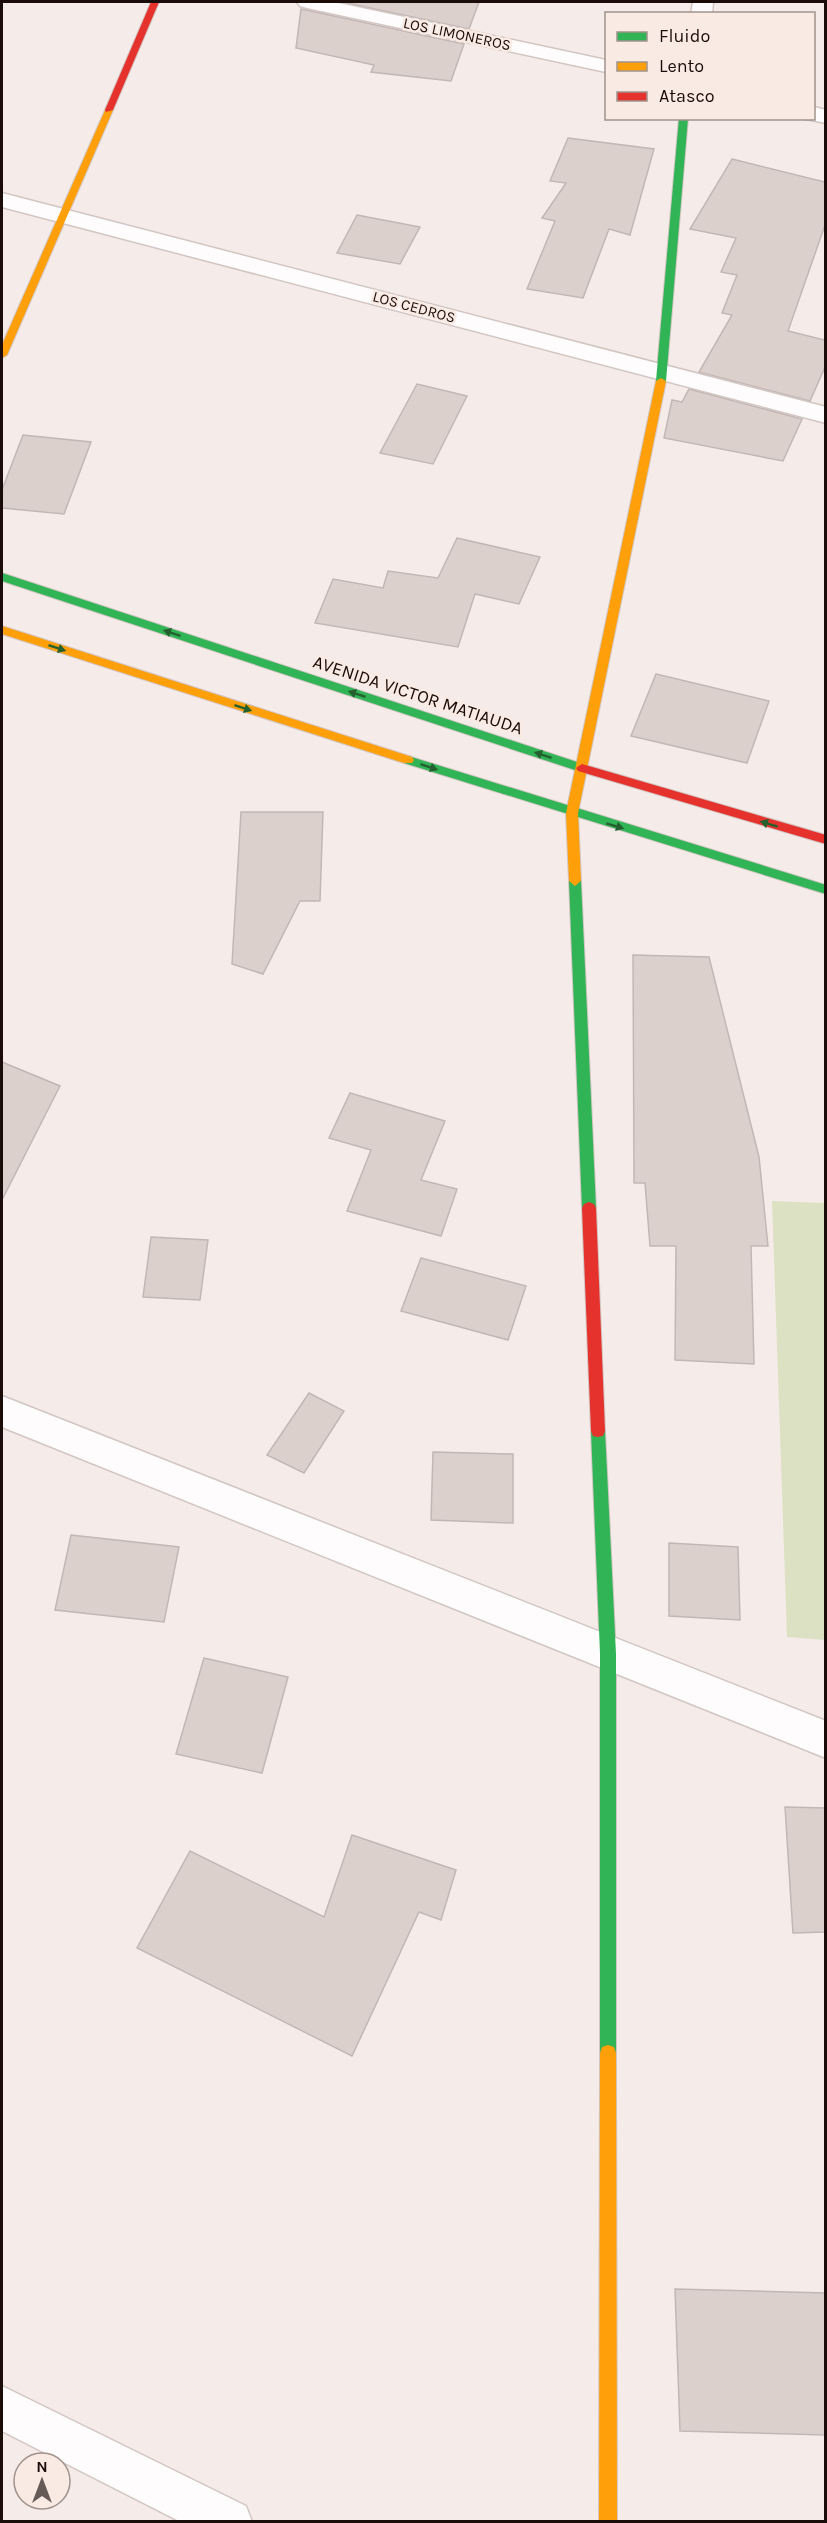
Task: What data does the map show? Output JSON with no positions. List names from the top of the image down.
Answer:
{
  "streets": {
    "street": ["LOS LIMONEROS", "LOS CEDROS", "AVENIDA VICTOR MATIAUDA"]
  },
  "legend": ["Fluido", "Lento", "Atasco"],
  "north": "top"
}
